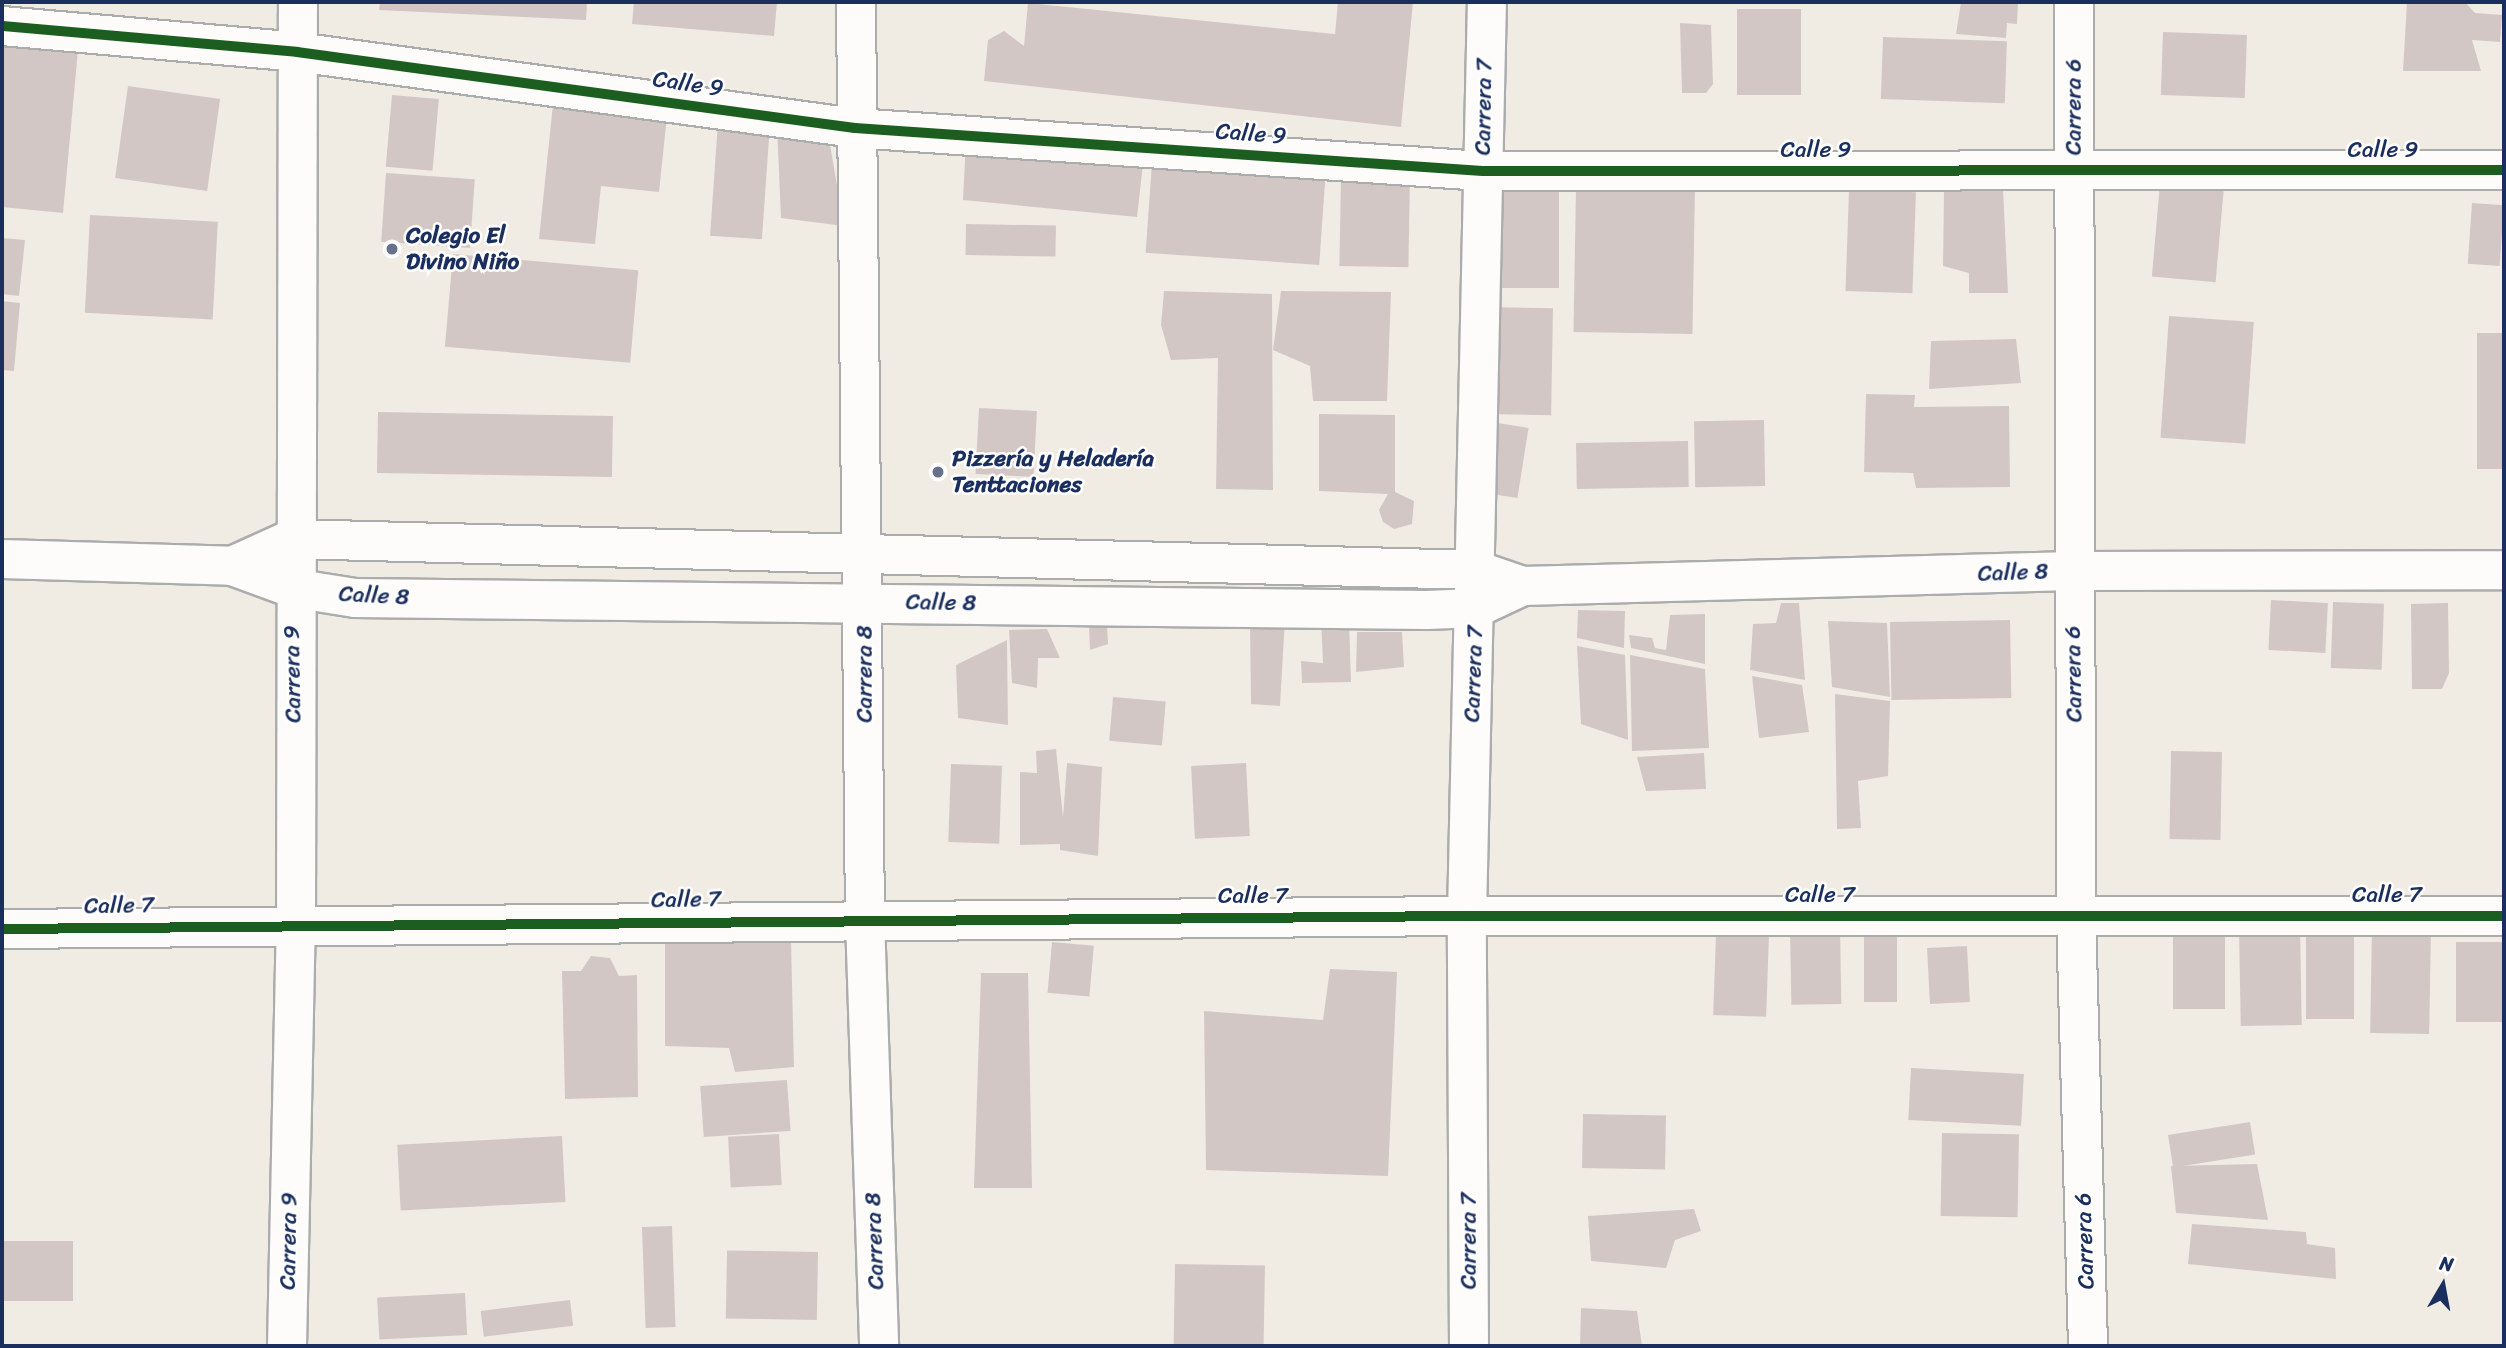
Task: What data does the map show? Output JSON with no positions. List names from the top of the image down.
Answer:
{
  "streets": {
    "street": [
      "Calle 9",
      "Carrera 7",
      "Carrera 6",
      "Calle 8",
      "Carrera 9",
      "Carrera 8",
      "Calle 7"
    ]
  },
  "crossings": [
    ["Calle 9", "Carrera 7"],
    ["Calle 9", "Carrera 6"],
    ["Calle 9", "Carrera 9"],
    ["Calle 9", "Carrera 8"],
    ["Carrera 7", "Calle 8"],
    ["Carrera 7", "Calle 7"],
    ["Carrera 6", "Calle 8"],
    ["Carrera 6", "Calle 7"],
    ["Calle 8", "Carrera 9"],
    ["Calle 8", "Carrera 8"],
    ["Carrera 9", "Calle 7"],
    ["Carrera 8", "Calle 7"]
  ],
  "places": ["Colegio El Divino Niño", "Pizzería y Heladería Tenttaciones"],
  "north": "top"
}
